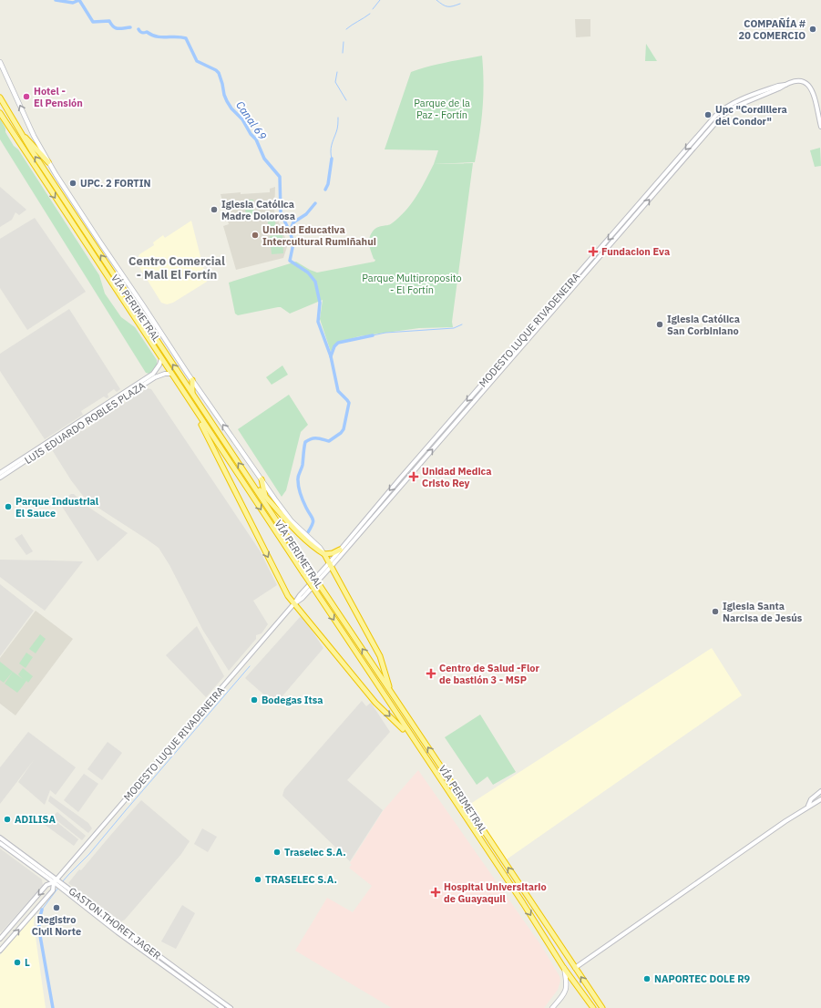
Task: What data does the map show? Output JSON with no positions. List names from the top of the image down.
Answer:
{
  "streets": {
    "highway": ["VÍA PERIMETRAL"],
    "street": ["MODESTO LUQUE RIVADENEIRA", "LUIS EDUARDO ROBLES PLAZA", "GASTON THORET JAGER"]
  },
  "crossings": [
    ["VÍA PERIMETRAL", "LUIS EDUARDO ROBLES PLAZA"],
    ["MODESTO LUQUE RIVADENEIRA", "GASTON THORET JAGER"]
  ],
  "districts": ["Centro Comercial - Mall El Fortín"],
  "water": ["Canal 69"],
  "parks": ["Parque de la Paz - Fortín", "Parque Multiproposito - El Fortín"],
  "places": {
    "other": [
      "COMPAÑÍA # 20 COMERCIO",
      "Hotel - El Pensión",
      "Upc \"Cordillera del Condor\"",
      "UPC. 2 FORTIN",
      "Iglesia Católica Madre Dolorosa",
      "Unidad Educativa Intercultural Rumiñahui",
      "Iglesia Católica San Corbiniano",
      "Parque Industrial El Sauce",
      "Iglesia Santa Narcisa de Jesús",
      "Bodegas Itsa",
      "ADILISA",
      "Traselec S.A.",
      "TRASELEC S.A.",
      "Registro Civil Norte",
      "L",
      "NAPORTEC DOLE R9"
    ],
    "health": [
      "Fundacion Eva",
      "Unidad Medica Cristo Rey",
      "Centro de Salud -Flor de bastión 3 - MSP",
      "Hospital Universitario de Guayaquil"
    ]
  }
}
